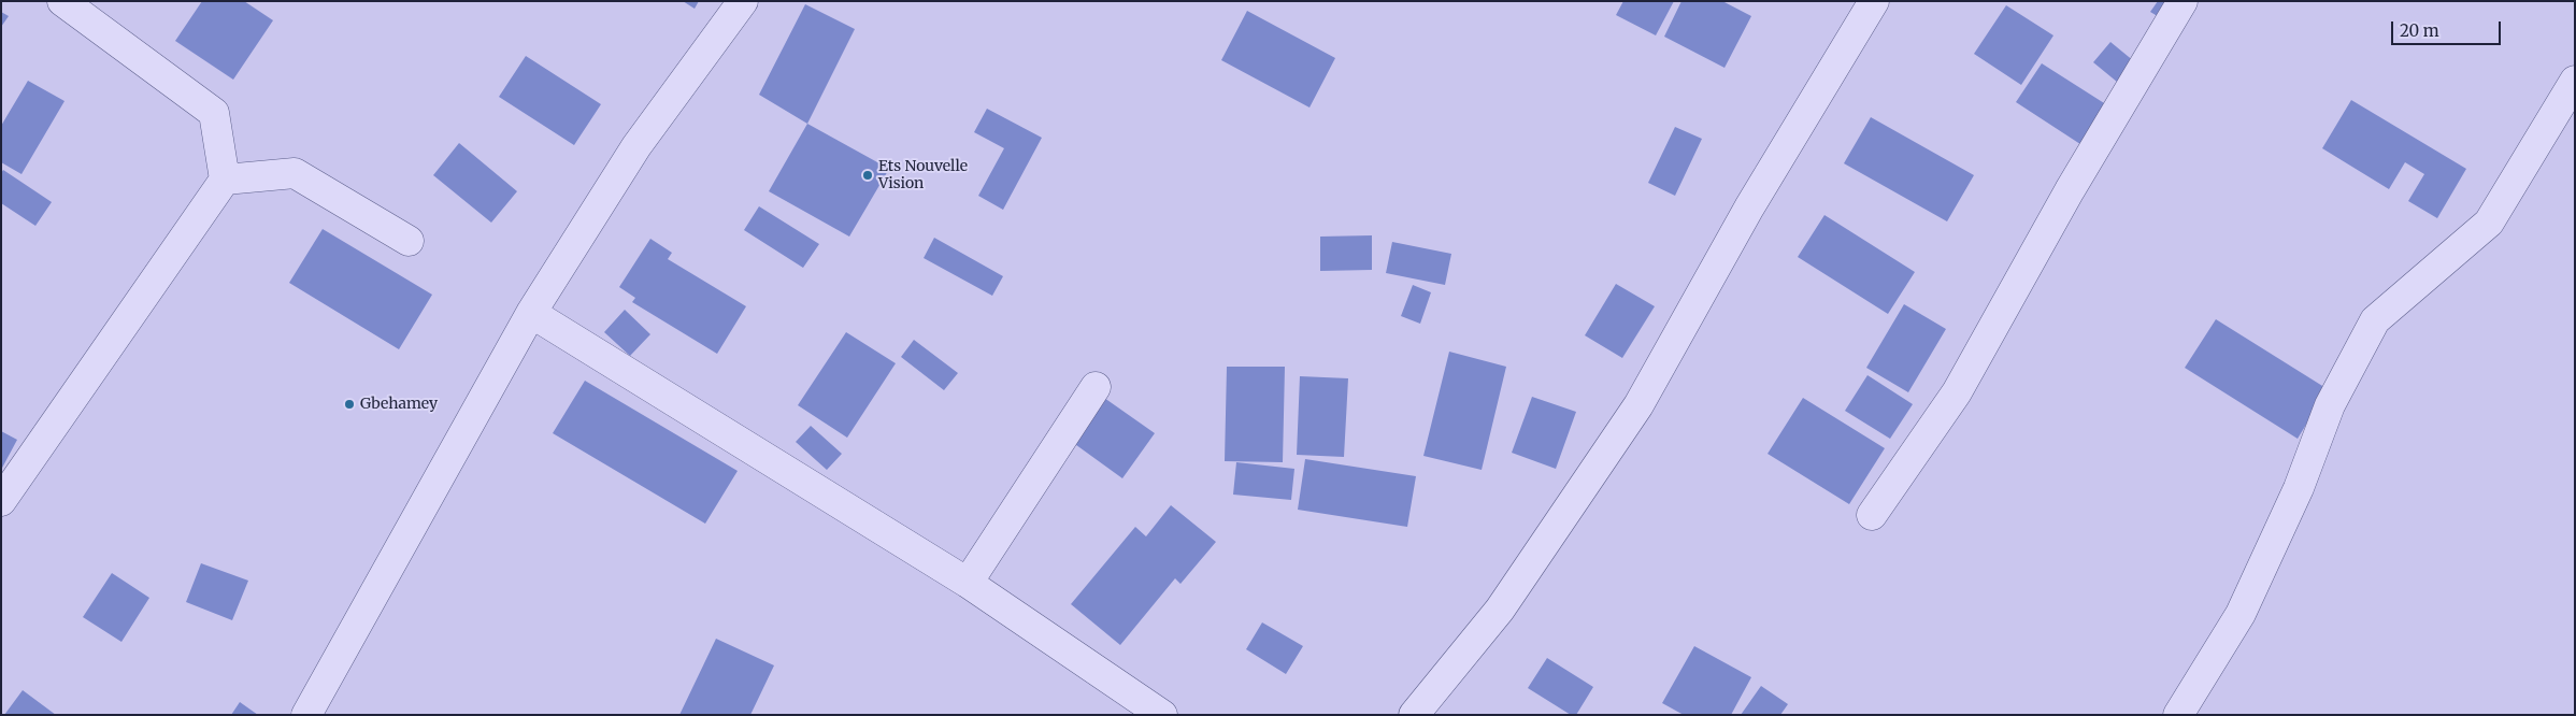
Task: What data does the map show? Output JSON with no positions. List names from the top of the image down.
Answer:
{
  "places": ["Ets Nouvelle Vision", "Gbehamey"],
  "scale_bar": "20 m"
}
